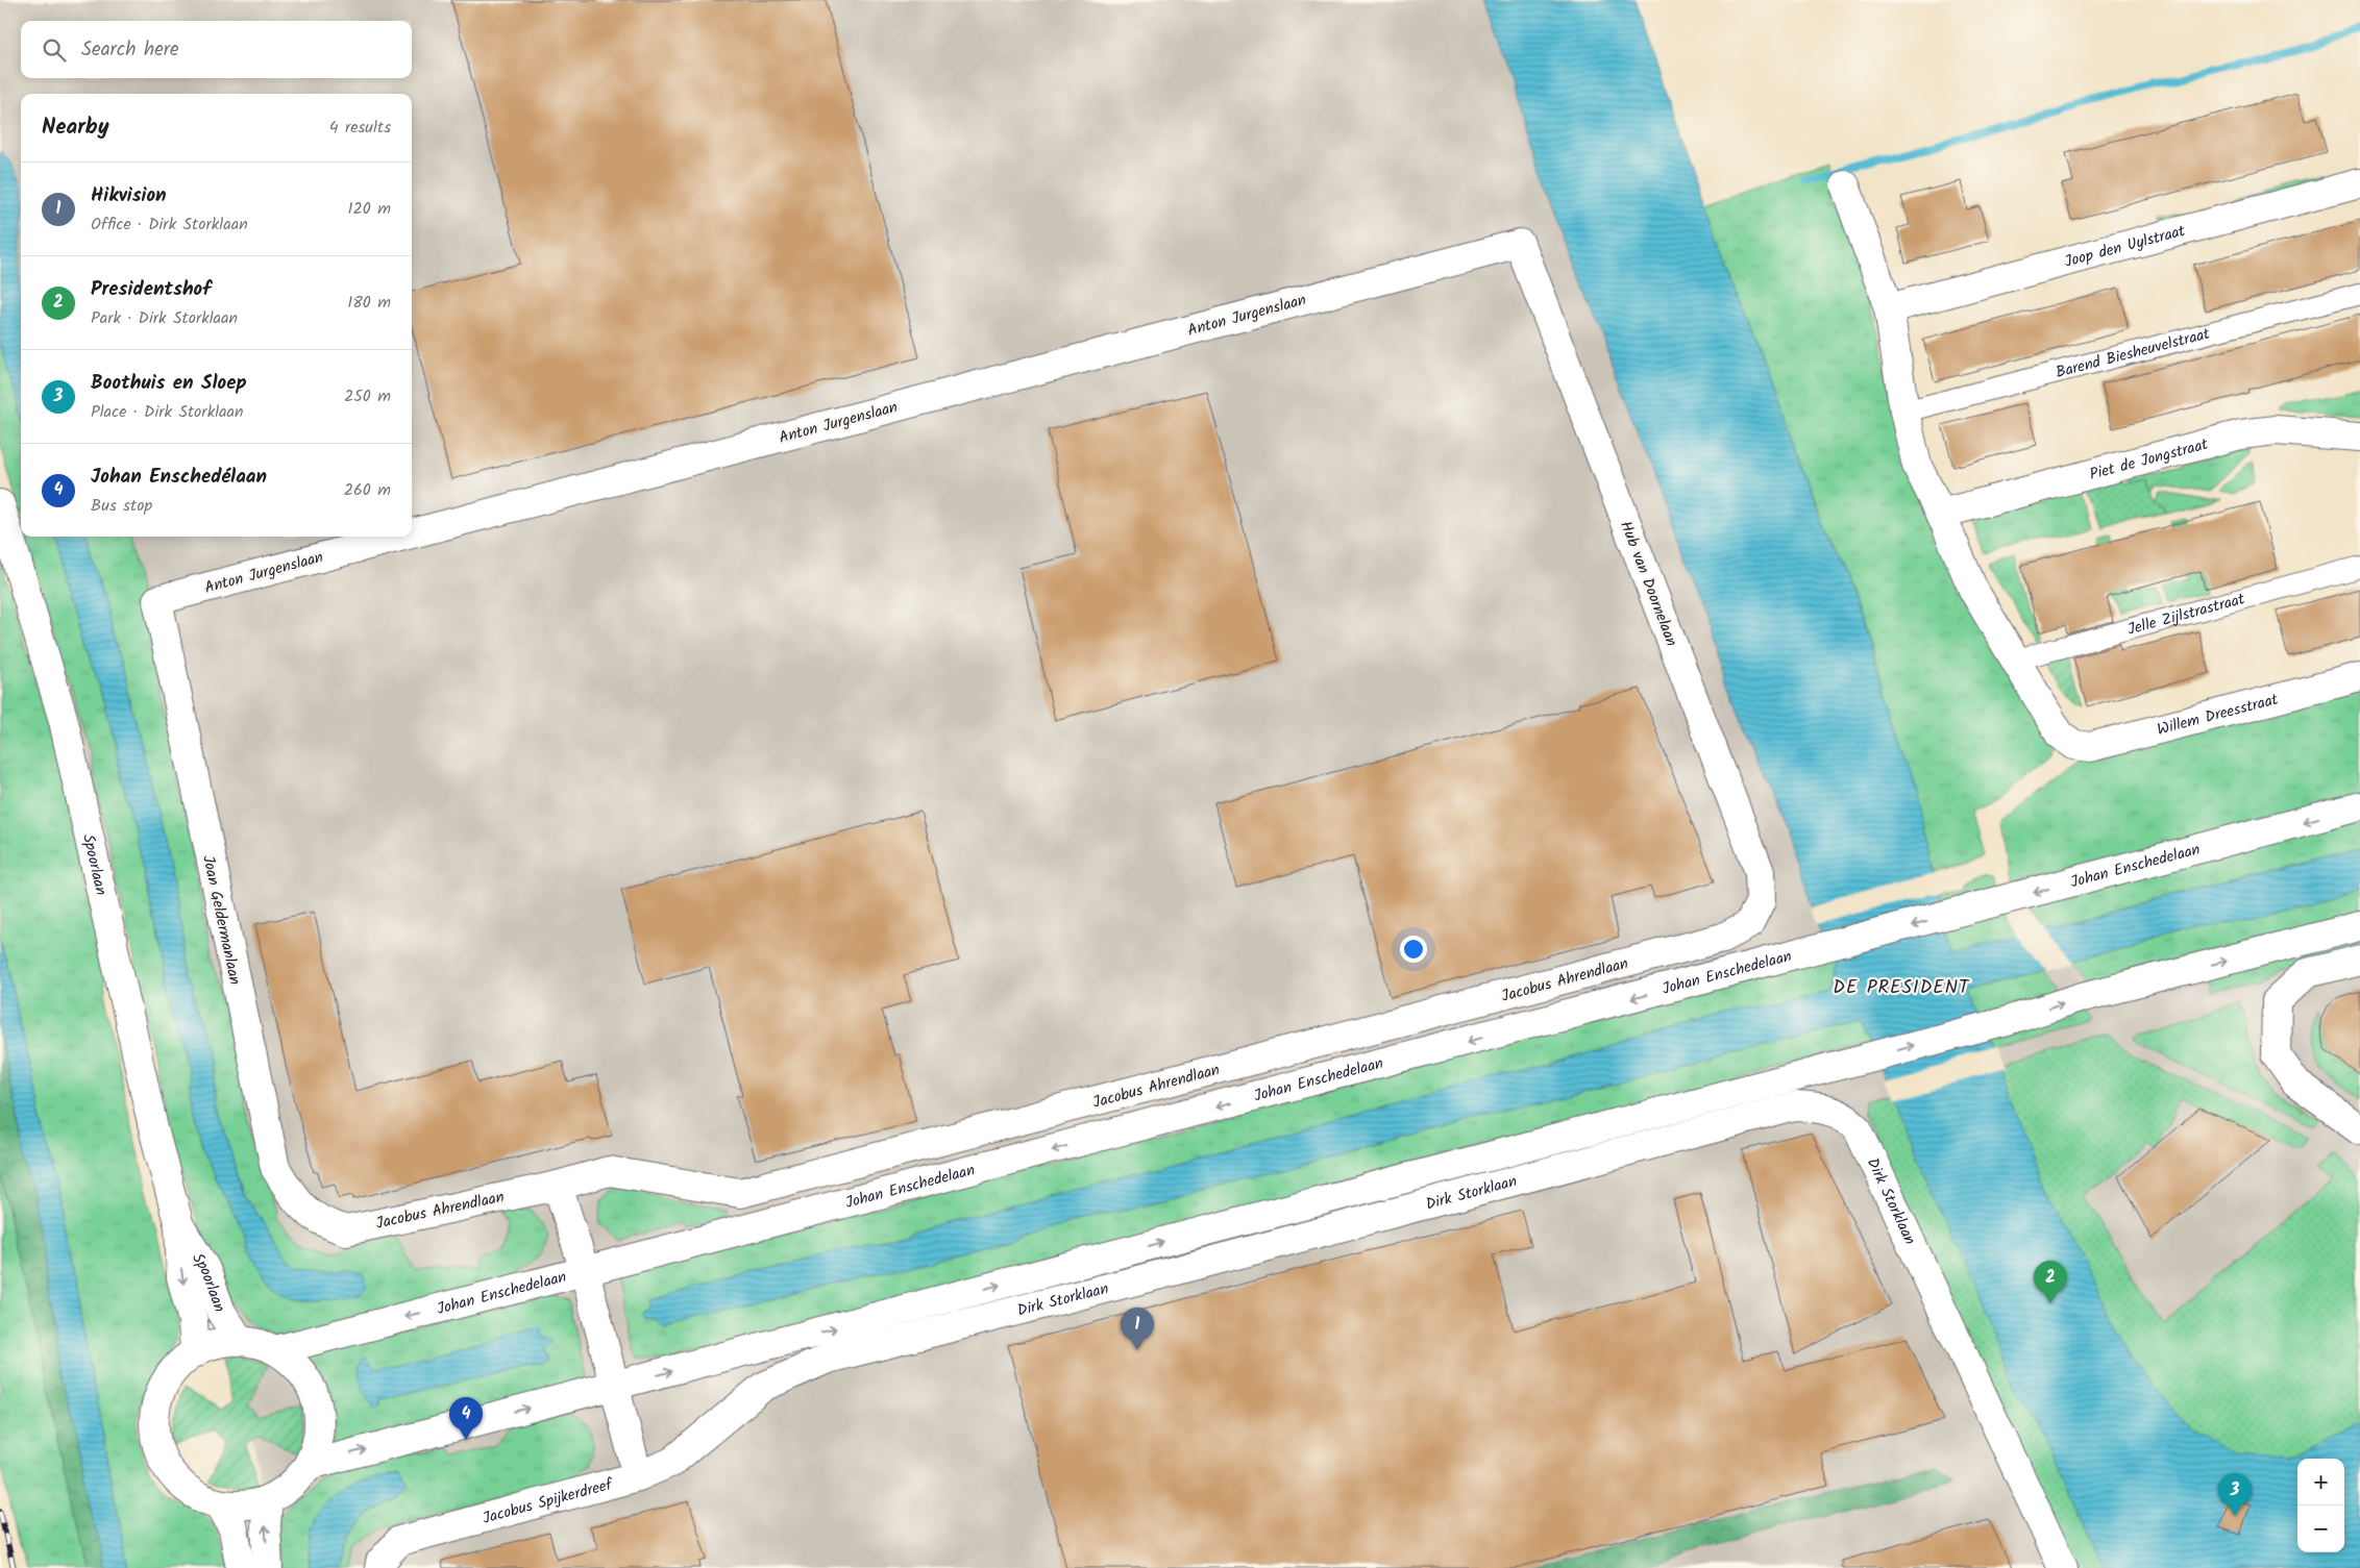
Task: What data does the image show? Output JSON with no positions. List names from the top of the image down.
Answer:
{
  "streets": {
    "street": [
      "Joop den Uylstraat",
      "Anton Jurgenslaan",
      "Barend Biesheuvelstraat",
      "Piet de Jongstraat",
      "Hub van Doornelaan",
      "Jelle Zijlstrastraat",
      "Willem Dreesstraat",
      "Spoorlaan",
      "Johan Enschedelaan",
      "Joan Geldermanlaan",
      "Jacobus Ahrendlaan",
      "Dirk Storklaan",
      "Jacobus Spijkerdreef"
    ]
  },
  "crossings": [
    ["Anton Jurgenslaan", "Hub van Doornelaan"],
    ["Anton Jurgenslaan", "Joan Geldermanlaan"],
    ["Hub van Doornelaan", "Jacobus Ahrendlaan"],
    ["Jelle Zijlstrastraat", "Willem Dreesstraat"],
    ["Spoorlaan", "Johan Enschedelaan"],
    ["Joan Geldermanlaan", "Jacobus Ahrendlaan"],
    ["Dirk Storklaan", "Jacobus Spijkerdreef"]
  ],
  "districts": ["DE PRESIDENT"],
  "page": {
    "search": "Search here",
    "heading": ["Nearby", "4 results"],
    "list": [
      {
        "mark": "1",
        "name": "Hikvision",
        "note": "Office · Dirk Storklaan",
        "value": "120 m"
      },
      {
        "mark": "2",
        "name": "Presidentshof",
        "note": "Park · Dirk Storklaan",
        "value": "180 m"
      },
      {
        "mark": "3",
        "name": "Boothuis en Sloep",
        "note": "Place · Dirk Storklaan",
        "value": "250 m"
      },
      {
        "mark": "4",
        "name": "Johan Enschedélaan",
        "note": "Bus stop",
        "value": "260 m"
      }
    ],
    "pins": [
      "2",
      "1",
      "4",
      "3"
    ],
    "map_buttons": ["+", "−"]
  }
}
